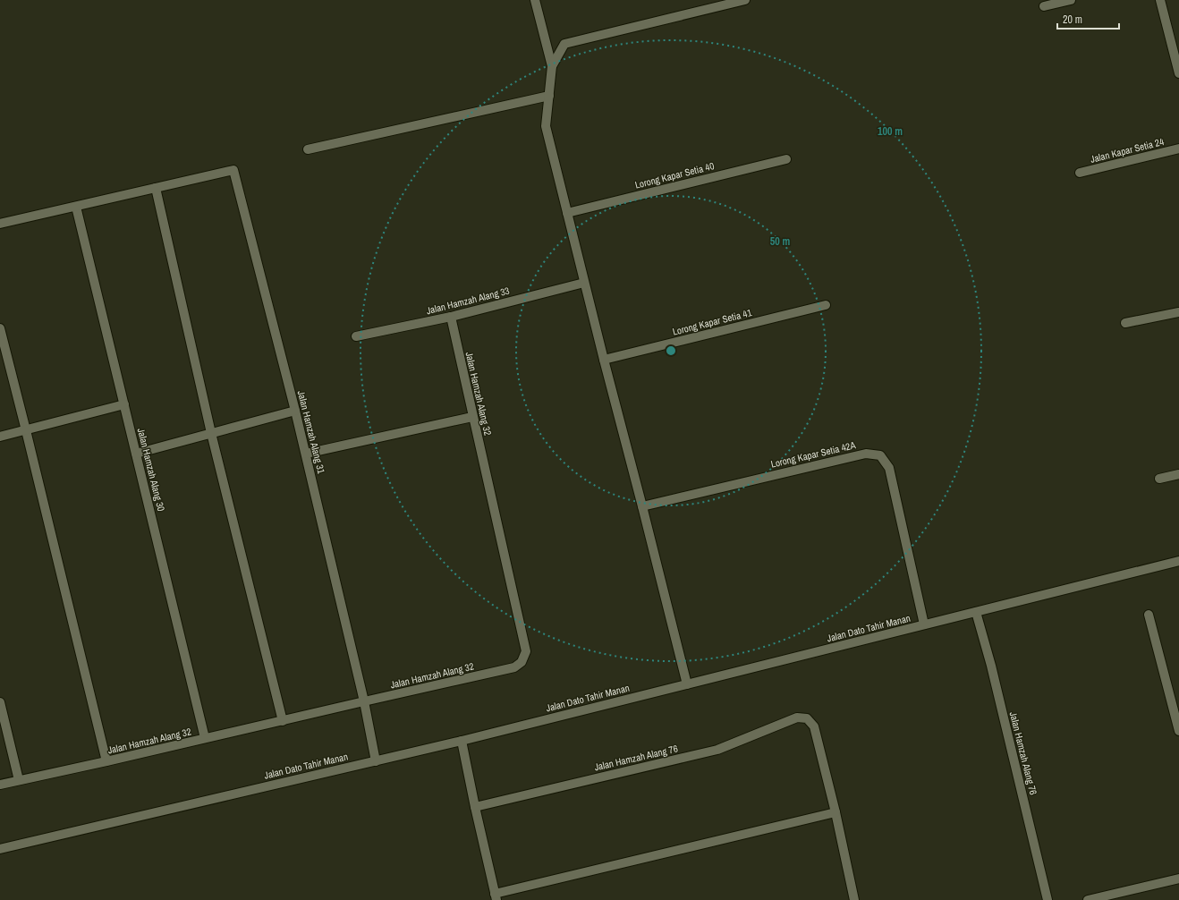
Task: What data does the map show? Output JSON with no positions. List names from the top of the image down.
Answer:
{
  "streets": {
    "street": [
      "Jalan Kapar Setia 24",
      "Lorong Kapar Setia 40",
      "Jalan Hamzah Alang 33",
      "Lorong Kapar Setia 41",
      "Jalan Hamzah Alang 32",
      "Jalan Hamzah Alang 31",
      "Lorong Kapar Setia 42A",
      "Jalan Hamzah Alang 30",
      "Jalan Dato Tahir Manan",
      "Jalan Hamzah Alang 76"
    ]
  },
  "crossings": [
    ["Jalan Hamzah Alang 33", "Jalan Hamzah Alang 32"],
    ["Jalan Hamzah Alang 32", "Jalan Hamzah Alang 31"],
    ["Jalan Hamzah Alang 32", "Jalan Hamzah Alang 30"],
    ["Jalan Hamzah Alang 31", "Jalan Dato Tahir Manan"],
    ["Lorong Kapar Setia 42A", "Jalan Dato Tahir Manan"],
    ["Jalan Dato Tahir Manan", "Jalan Hamzah Alang 76"]
  ],
  "scale_bar": "20 m",
  "rings": ["100 m", "50 m"]
}
